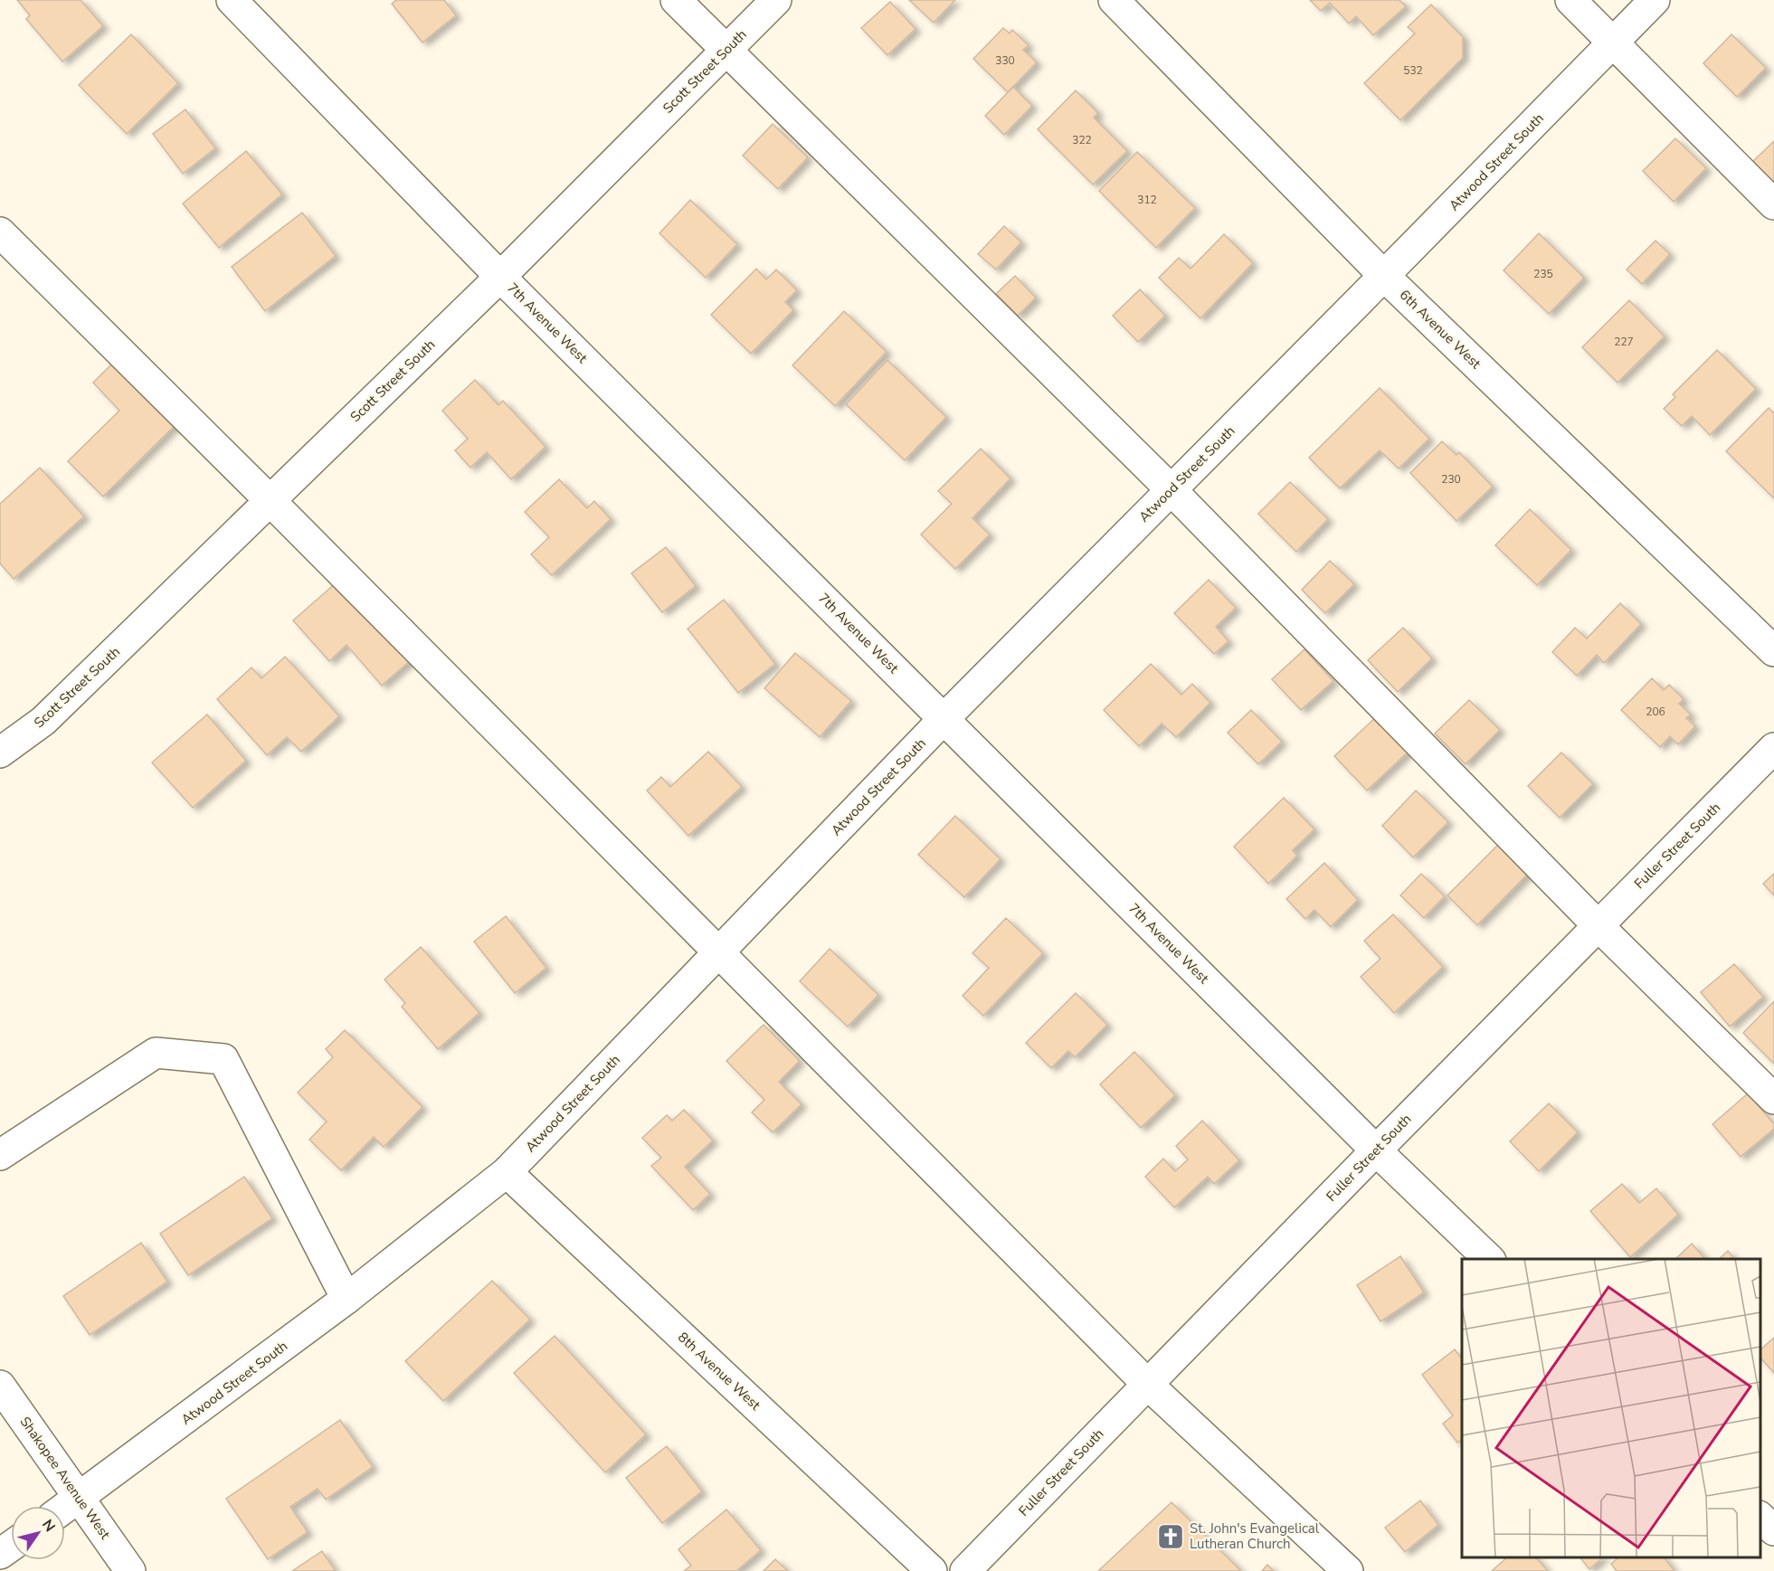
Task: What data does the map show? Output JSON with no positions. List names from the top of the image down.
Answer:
{
  "streets": {
    "street": [
      "Scott Street South",
      "Atwood Street South",
      "7th Avenue West",
      "6th Avenue West",
      "Fuller Street South",
      "8th Avenue West",
      "Shakopee Avenue West"
    ]
  },
  "crossings": [
    ["Scott Street South", "7th Avenue West"],
    ["Atwood Street South", "7th Avenue West"],
    ["Atwood Street South", "6th Avenue West"],
    ["Atwood Street South", "8th Avenue West"],
    ["Atwood Street South", "Shakopee Avenue West"],
    ["7th Avenue West", "Fuller Street South"]
  ],
  "places": {
    "church": ["St. John's Evangelical Lutheran Church"]
  },
  "house_numbers": [
    "330",
    "532",
    "322",
    "312",
    "235",
    "227",
    "230",
    "206"
  ],
  "north": "top right"
}
